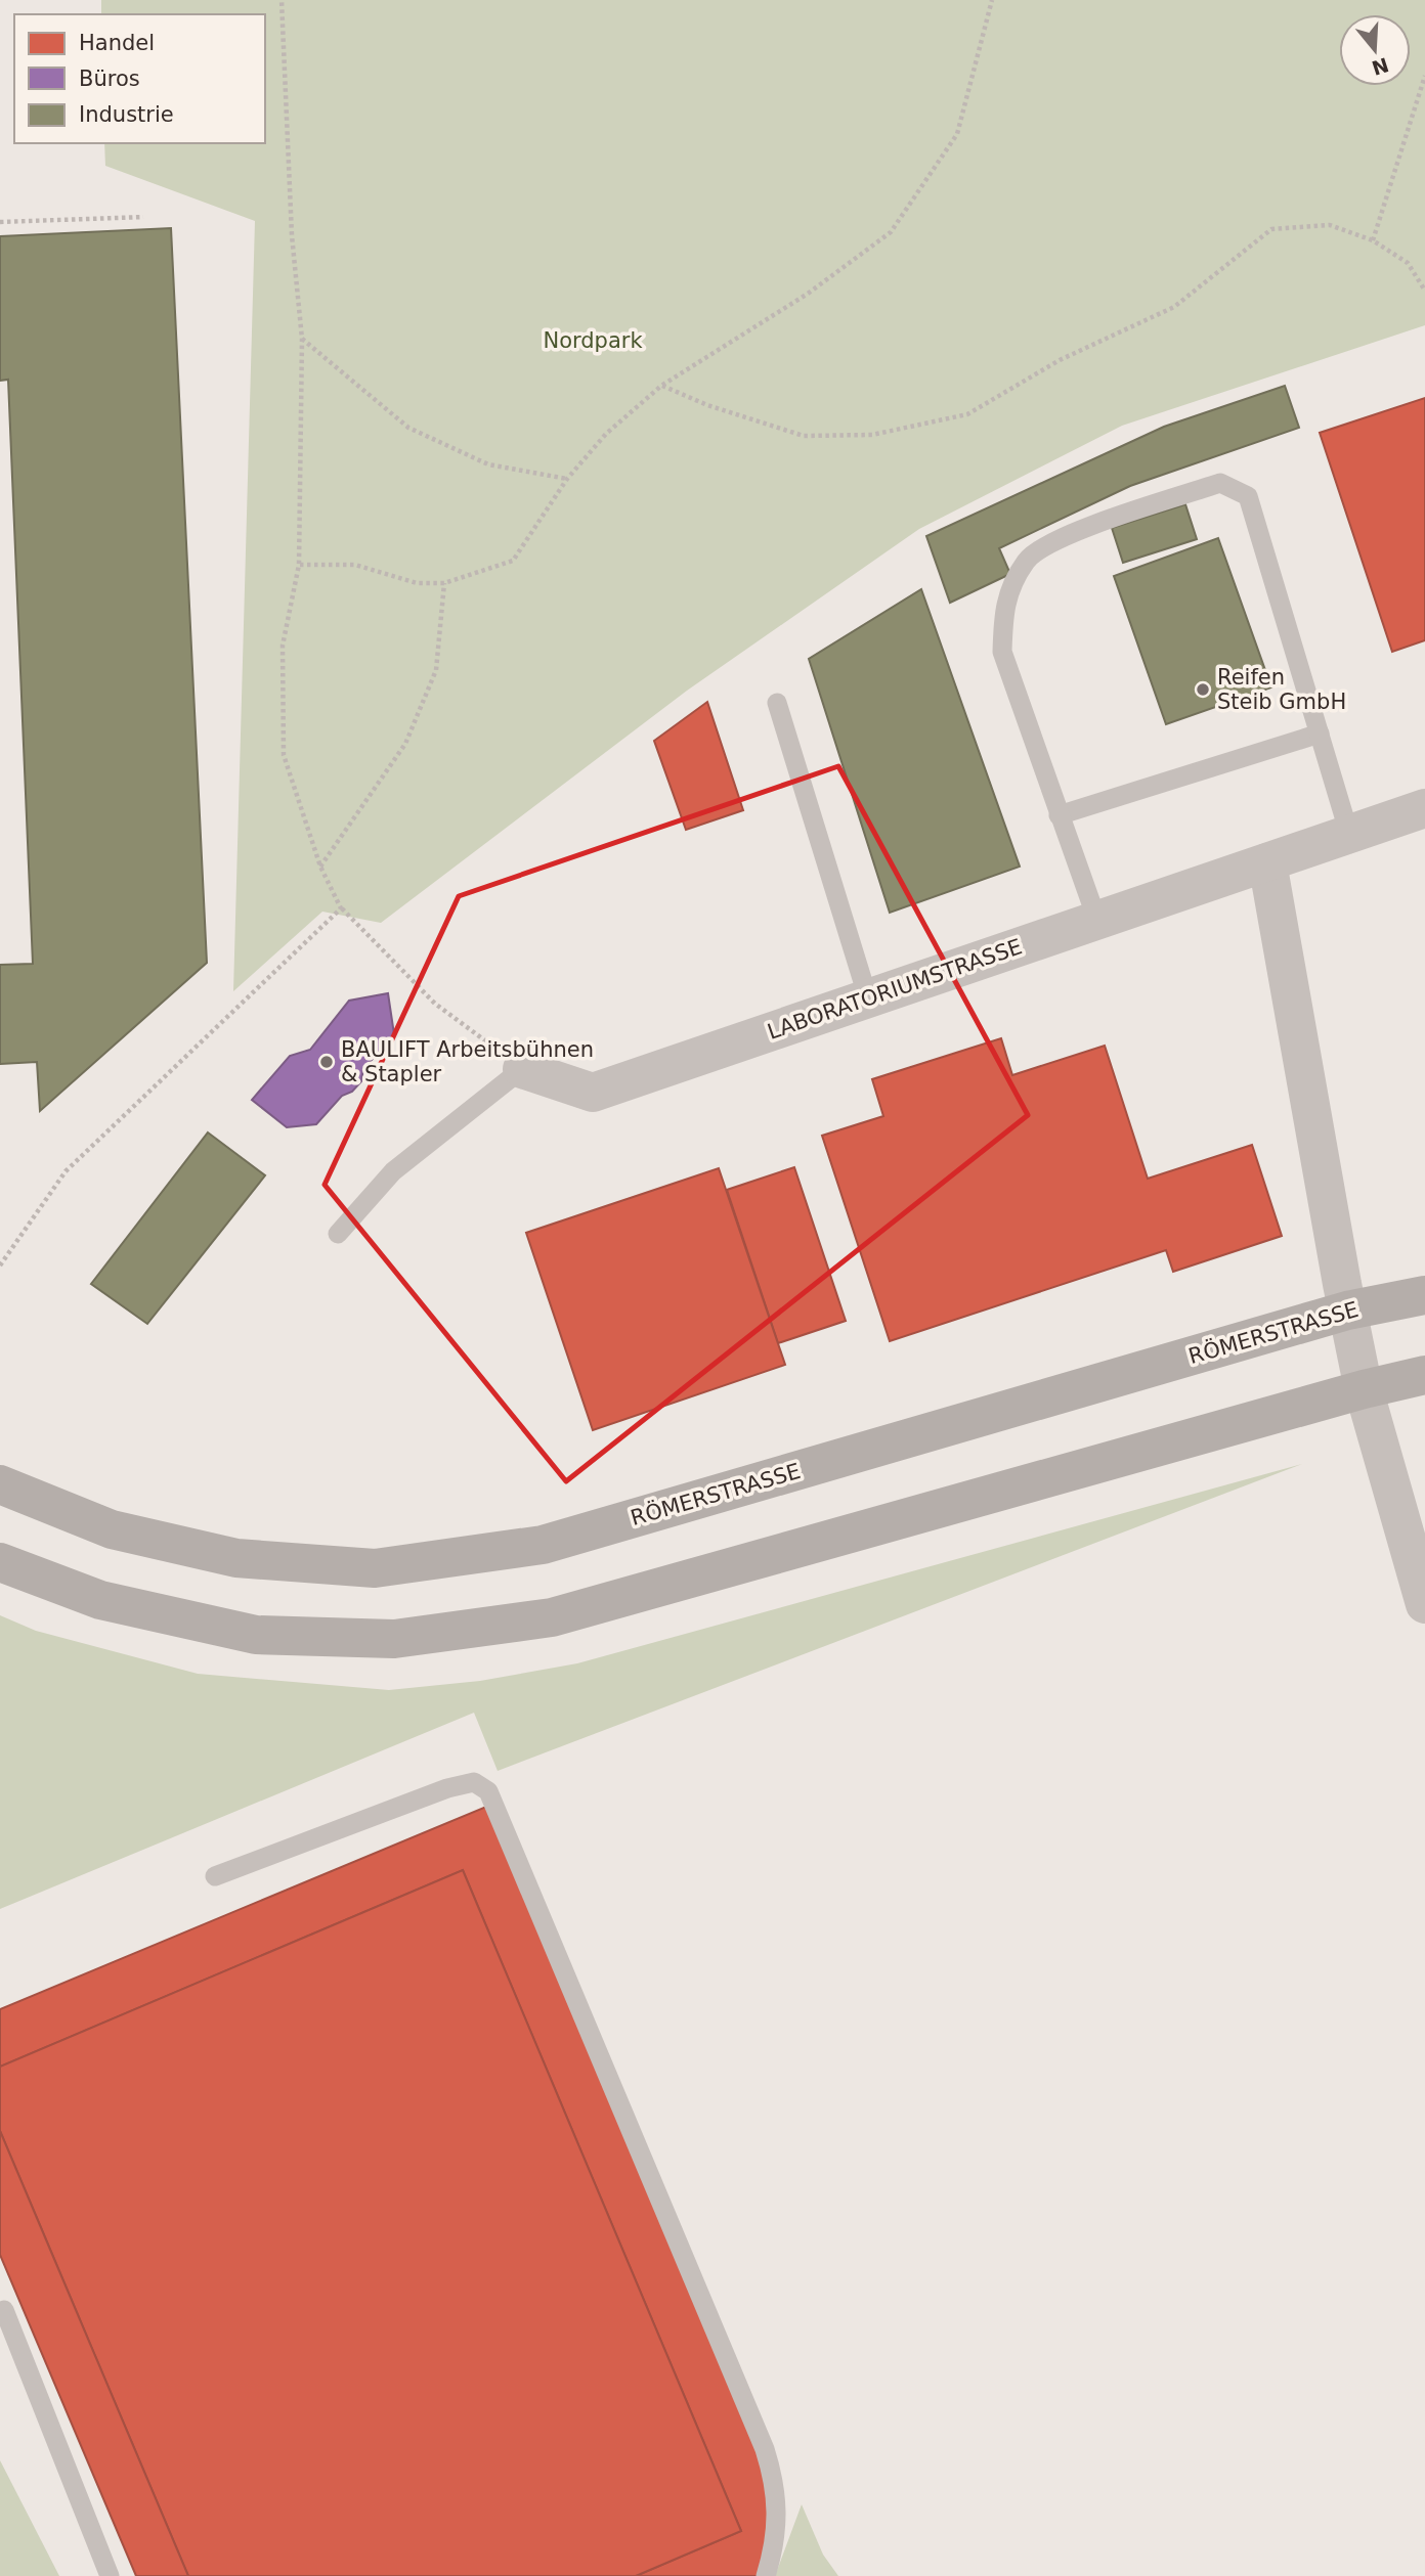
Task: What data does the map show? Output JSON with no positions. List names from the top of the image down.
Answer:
{
  "streets": {
    "main road": ["RÖMERSTRASSE"],
    "street": ["LABORATORIUMSTRASSE"]
  },
  "parks": ["Nordpark"],
  "places": ["Reifen Steib GmbH", "BAULIFT Arbeitsbühnen & Stapler"],
  "legend": ["Handel", "Büros", "Industrie"],
  "north": "bottom"
}
